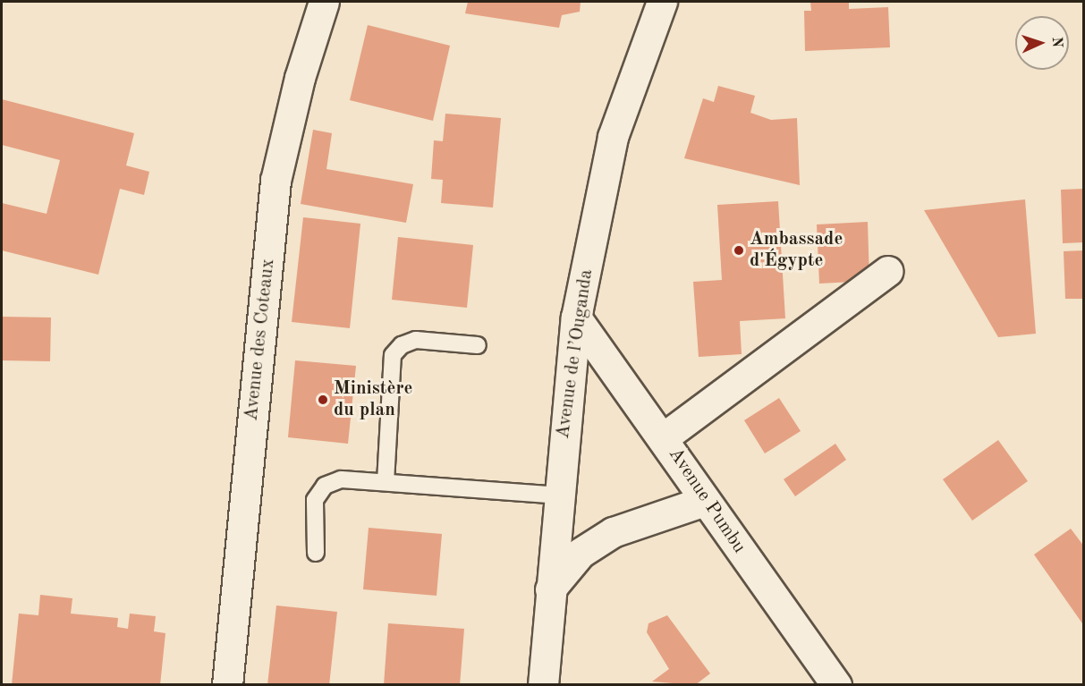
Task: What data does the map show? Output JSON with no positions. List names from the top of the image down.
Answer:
{
  "streets": {
    "street": ["Avenue des Coteaux", "Avenue de l’Ouganda", "Avenue Pumbu"]
  },
  "crossings": [
    ["Avenue de l’Ouganda", "Avenue Pumbu"]
  ],
  "places": ["Ambassade d'Égypte", "Ministère du plan"],
  "north": "right"
}
